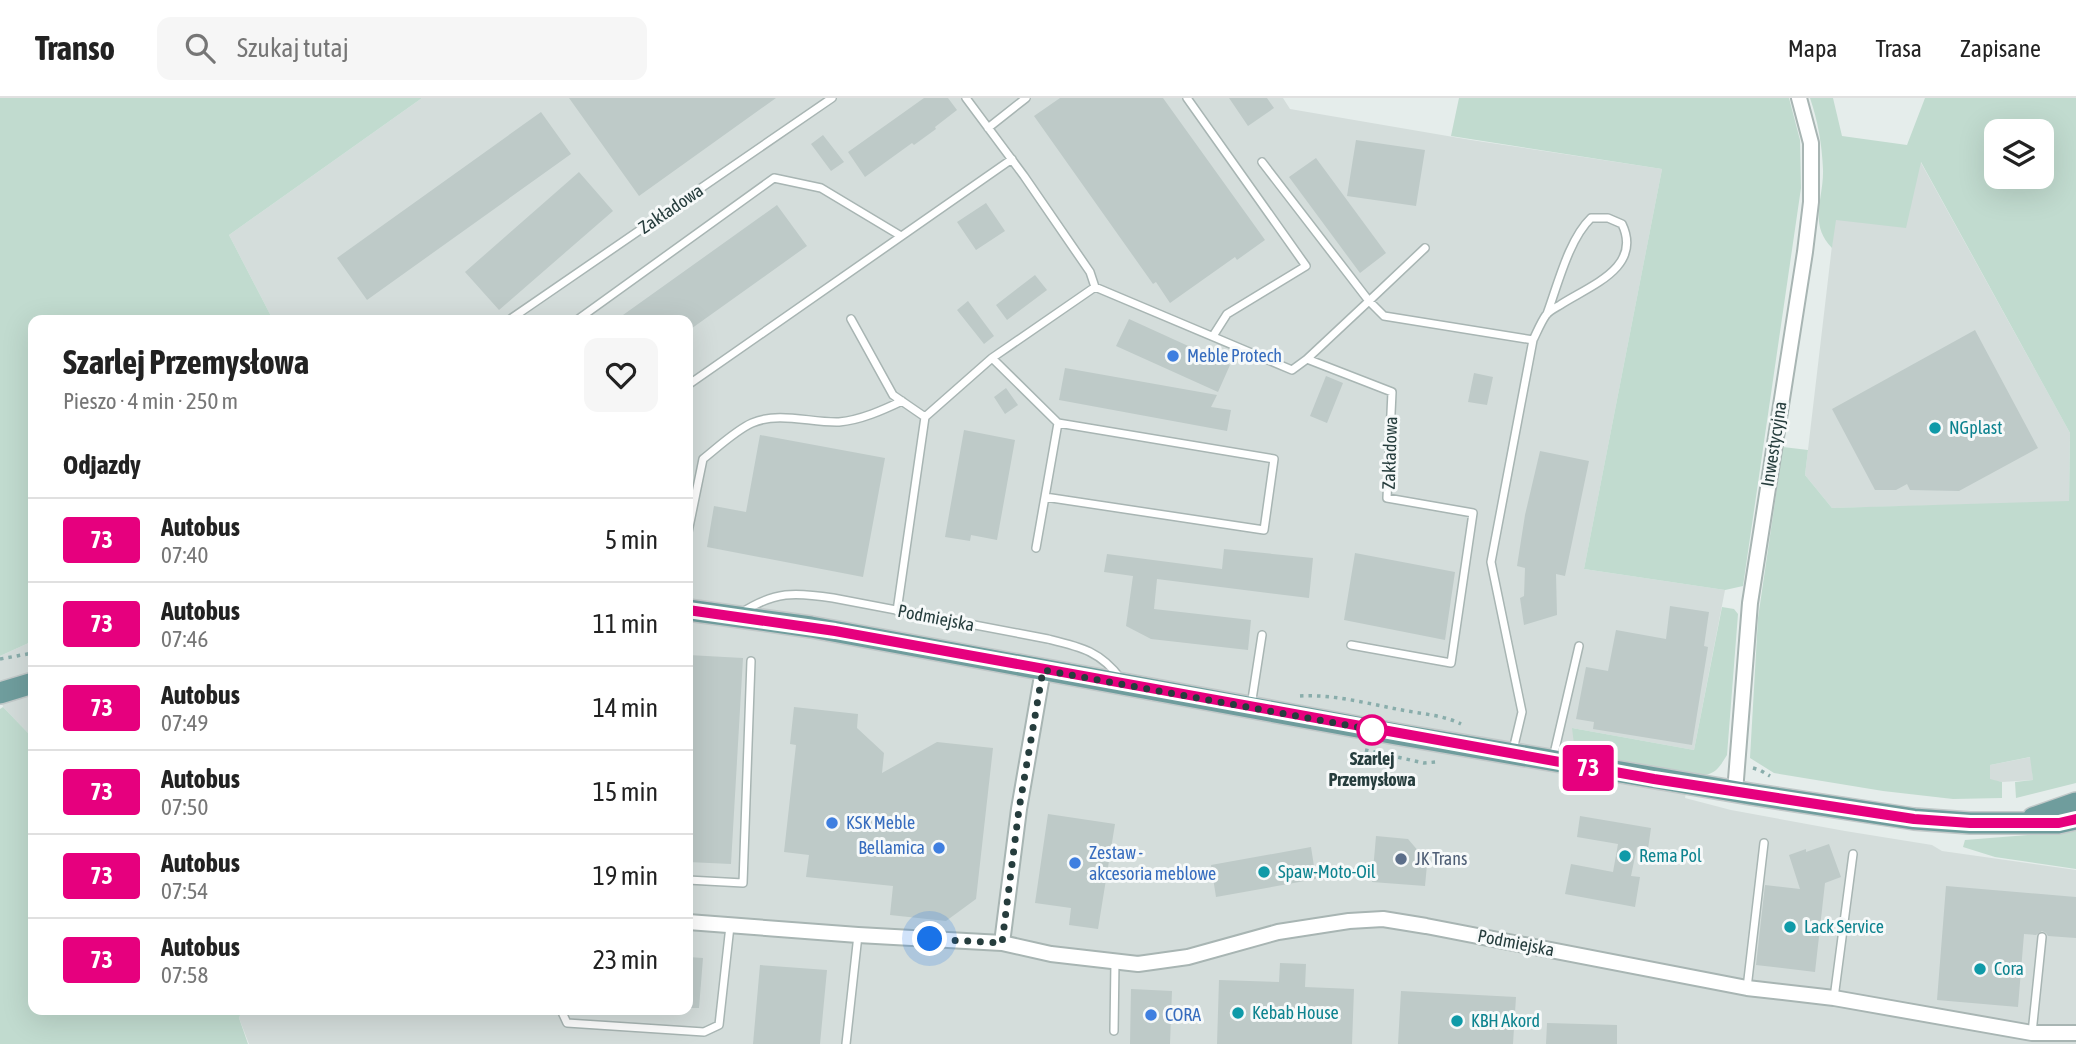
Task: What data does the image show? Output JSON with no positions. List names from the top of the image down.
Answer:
{
  "streets": {
    "main road": ["Podmiejska"],
    "street": ["Inwestycyjna"],
    "lane": ["Zakładowa"]
  },
  "crossings": [
    ["Inwestycyjna", "Podmiejska"]
  ],
  "places": [
    "Meble Protech",
    "NGplast",
    "Szarlej Przemysłowa",
    "KSK Meble",
    "Bellamica",
    "Rema Pol",
    "JK Trans",
    "Zestaw - akcesoria meblowe",
    "Spaw-Moto-Oil",
    "Lack Service",
    "Cora",
    "Kebab House",
    "CORA",
    "KBH Akord"
  ],
  "lines": ["bus line 73"],
  "page": {
    "header": "Transo",
    "search": "Szukaj tutaj",
    "nav": ["Mapa", "Trasa", "Zapisane"],
    "on_map": "73",
    "heading": [
      ["Szarlej Przemysłowa", "Pieszo · 4 min · 250 m"],
      "Odjazdy"
    ],
    "list": [
      {
        "mark": "73",
        "name": "Autobus",
        "note": "07:40",
        "value": "5 min"
      },
      {
        "mark": "73",
        "name": "Autobus",
        "note": "07:46",
        "value": "11 min"
      },
      {
        "mark": "73",
        "name": "Autobus",
        "note": "07:49",
        "value": "14 min"
      },
      {
        "mark": "73",
        "name": "Autobus",
        "note": "07:50",
        "value": "15 min"
      },
      {
        "mark": "73",
        "name": "Autobus",
        "note": "07:54",
        "value": "19 min"
      },
      {
        "mark": "73",
        "name": "Autobus",
        "note": "07:58",
        "value": "23 min"
      }
    ]
  }
}
